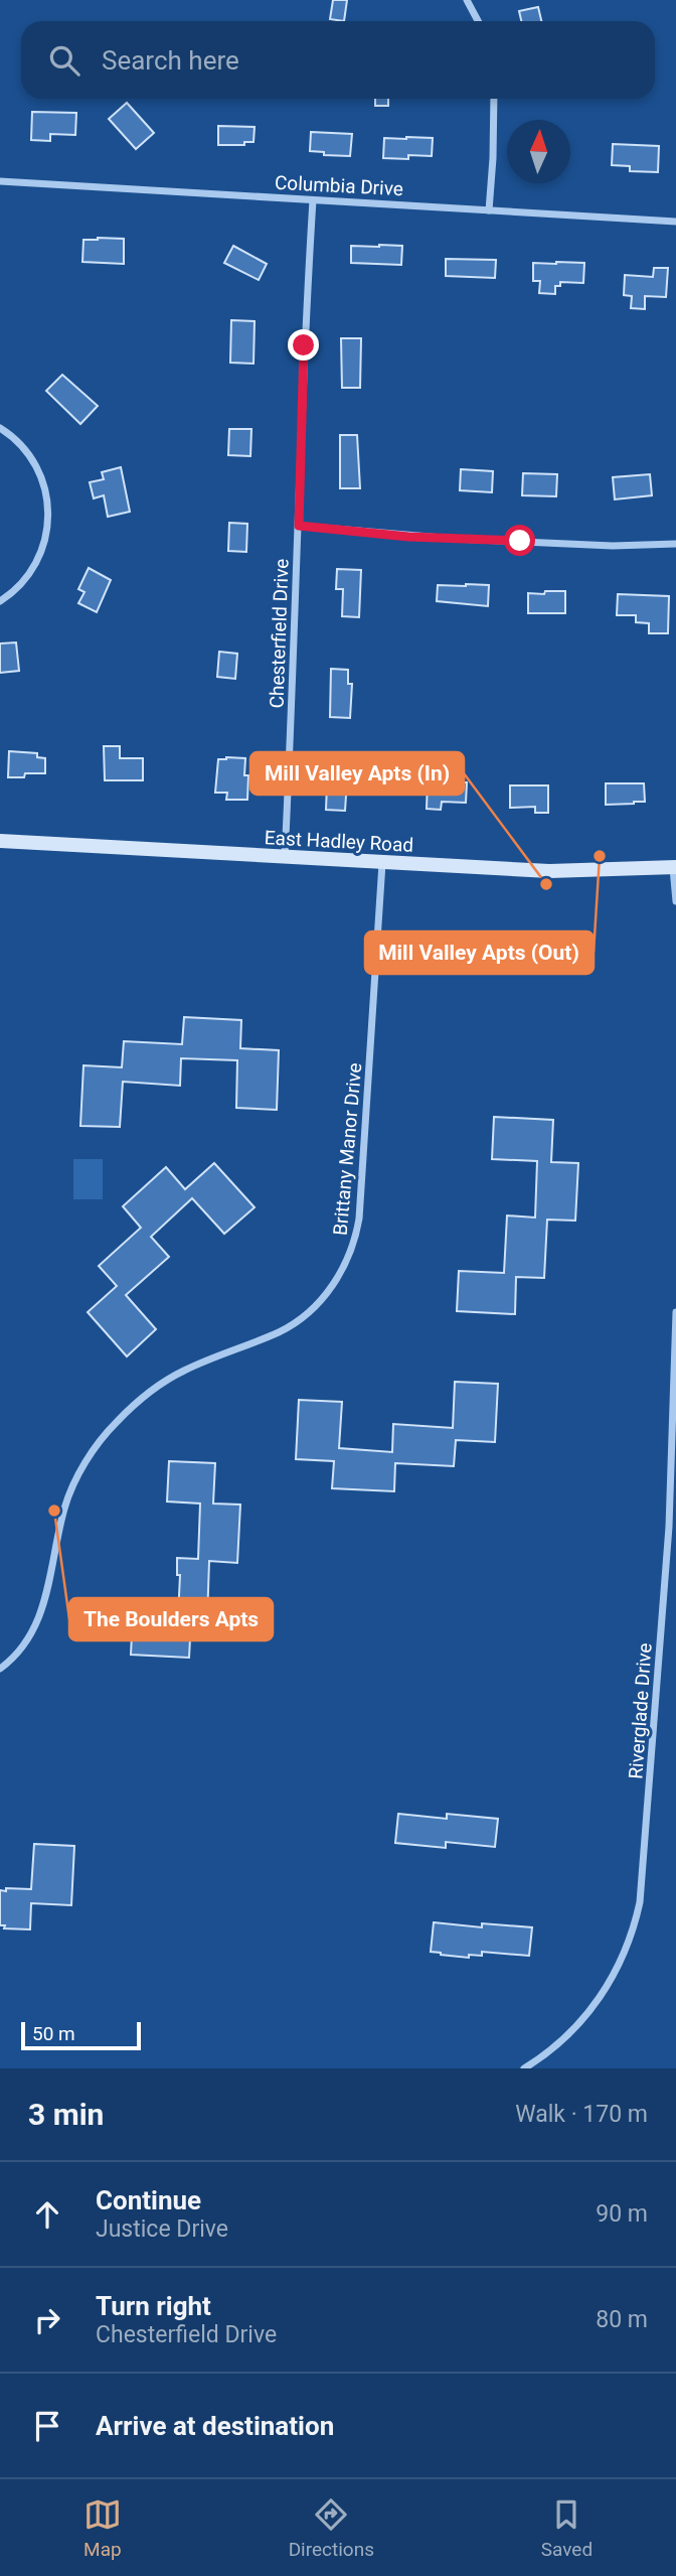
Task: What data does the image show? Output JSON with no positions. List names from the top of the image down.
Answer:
{
  "streets": {
    "street": [
      "Columbia Drive",
      "Chesterfield Drive",
      "East Hadley Road",
      "Brittany Manor Drive",
      "Riverglade Drive"
    ]
  },
  "crossings": [
    ["Columbia Drive", "Chesterfield Drive"],
    ["Chesterfield Drive", "East Hadley Road"],
    ["East Hadley Road", "Brittany Manor Drive"]
  ],
  "places": ["Mill Valley Apts (Out)", "Mill Valley Apts (In)", "The Boulders Apts"],
  "scale_bar": "50 m",
  "north": "top",
  "page": {
    "search": "Search here",
    "scale": "50 m",
    "heading": ["3 min", "Walk · 170 m"],
    "list": [
      ["Continue", "Justice Drive", "90 m"],
      ["Turn right", "Chesterfield Drive", "80 m"],
      "Arrive at destination"
    ],
    "nav": ["Map", "Directions", "Saved"]
  }
}
